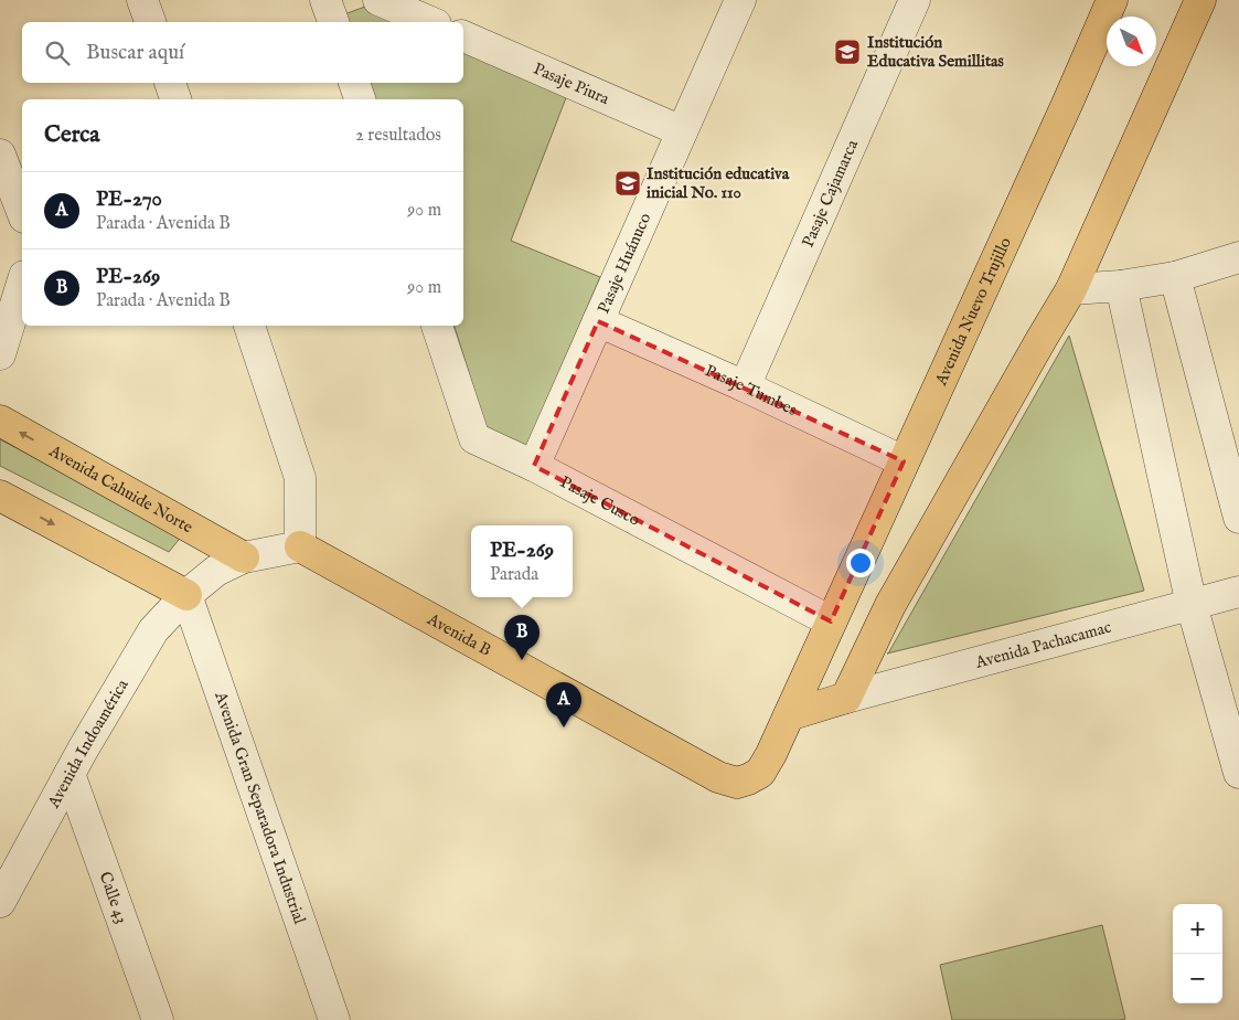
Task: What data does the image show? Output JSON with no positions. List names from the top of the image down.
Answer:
{
  "streets": {
    "main road": ["Avenida Nuevo Trujillo", "Avenida Cahuide Norte", "Avenida B"],
    "street": [
      "Pasaje Piura",
      "Pasaje Cajamarca",
      "Pasaje Huánuco",
      "Pasaje Tumbes",
      "Pasaje Cusco",
      "Avenida Pachacamac",
      "Avenida Indoamérica",
      "Avenida Gran Separadora Industrial",
      "Calle 43"
    ]
  },
  "crossings": [
    ["Pasaje Piura", "Pasaje Huánuco"],
    ["Pasaje Cajamarca", "Pasaje Tumbes"],
    ["Pasaje Huánuco", "Pasaje Tumbes"],
    ["Pasaje Huánuco", "Pasaje Cusco"],
    ["Avenida Nuevo Trujillo", "Pasaje Tumbes"],
    ["Avenida Nuevo Trujillo", "Pasaje Cusco"],
    ["Avenida Nuevo Trujillo", "Avenida B"],
    ["Pasaje Cusco", "Avenida B"],
    ["Avenida Indoamérica", "Avenida Gran Separadora Industrial"],
    ["Avenida Indoamérica", "Calle 43"]
  ],
  "places": {
    "school or university": ["Institución Educativa Semillitas", "Institución educativa inicial No. 110"]
  },
  "north": "bottom right",
  "page": {
    "search": "Buscar aquí",
    "heading": ["Cerca", "2 resultados"],
    "list": [
      {
        "mark": "A",
        "name": "PE-270",
        "note": "Parada · Avenida B",
        "value": "90 m"
      },
      {
        "mark": "B",
        "name": "PE-269",
        "note": "Parada · Avenida B",
        "value": "90 m"
      }
    ],
    "popup": ["PE-269", "Parada"],
    "pins": ["B", "A"],
    "map_buttons": ["+", "−"]
  }
}
